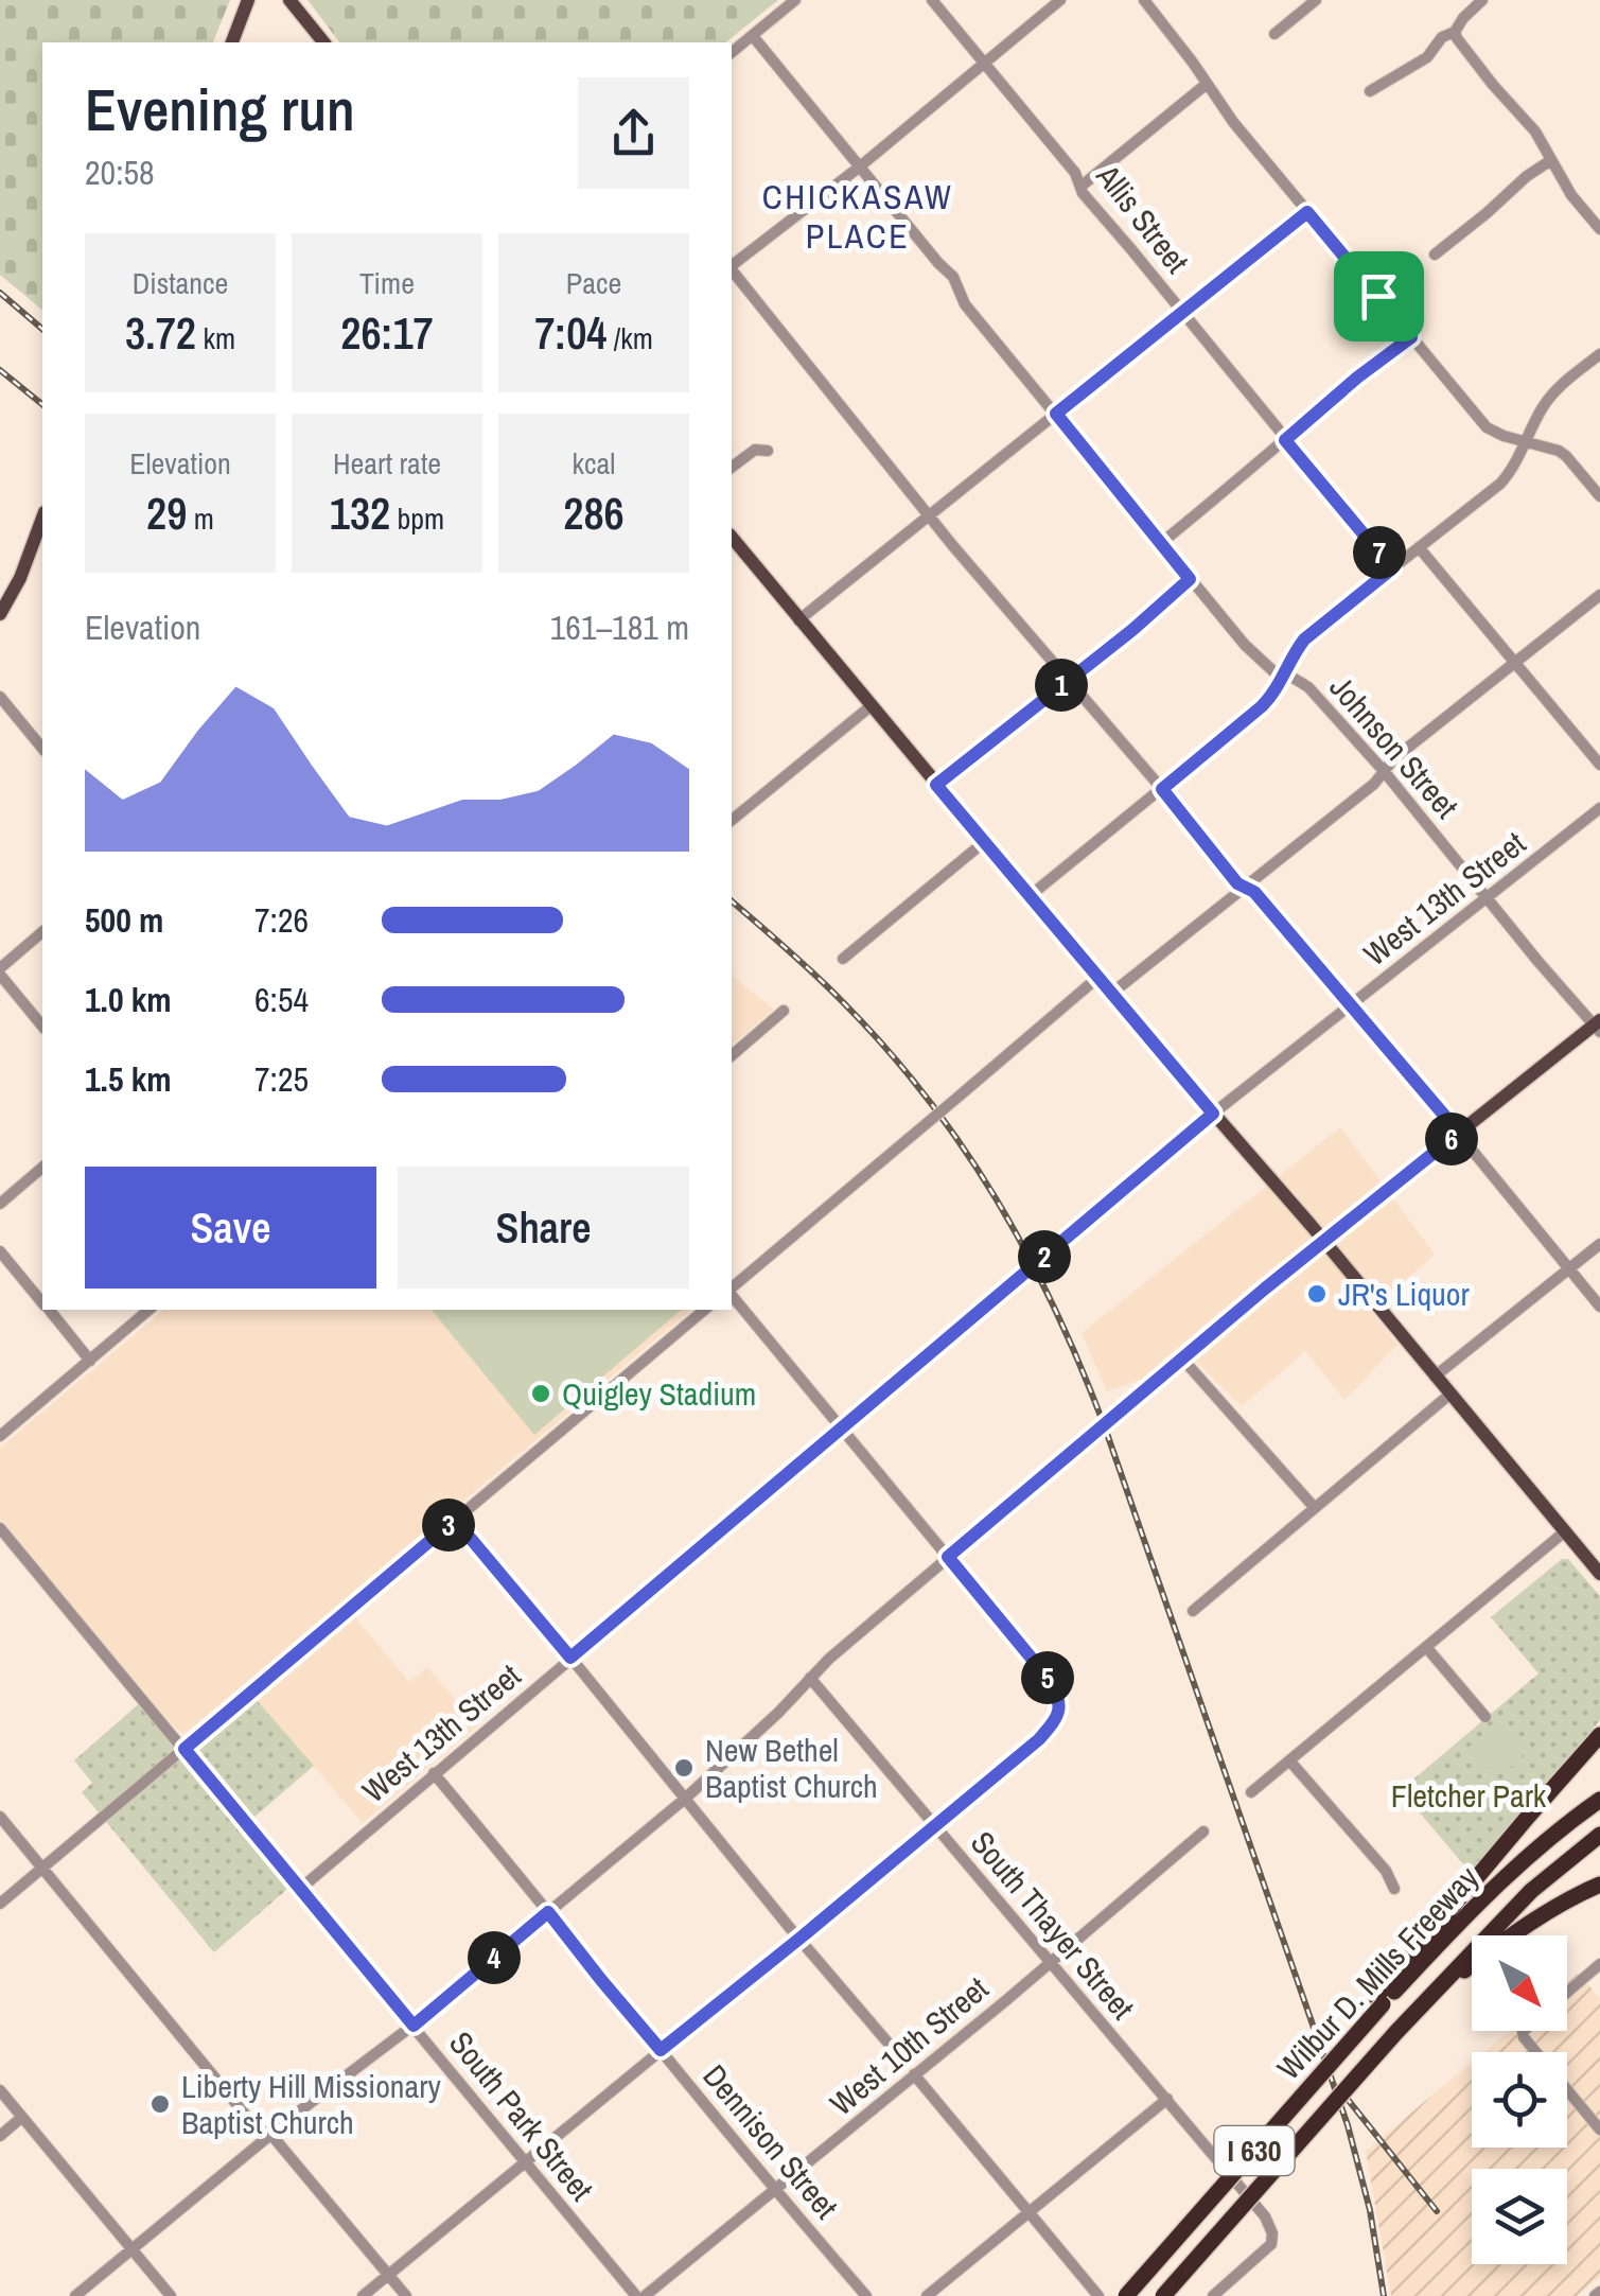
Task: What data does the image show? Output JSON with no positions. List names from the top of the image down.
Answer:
{
  "streets": {
    "highway": ["Wilbur D. Mills Freeway", "I 630"],
    "street": [
      "Allis Street",
      "Johnson Street",
      "West 13th Street",
      "South Thayer Street",
      "West 10th Street",
      "South Park Street",
      "Dennison Street"
    ]
  },
  "crossings": [
    ["Johnson Street", "West 13th Street"],
    ["West 13th Street", "South Park Street"],
    ["West 13th Street", "Dennison Street"],
    ["South Thayer Street", "West 10th Street"],
    ["West 10th Street", "Dennison Street"]
  ],
  "districts": ["CHICKASAW PLACE"],
  "parks": ["Fletcher Park"],
  "places": [
    "JR's Liquor",
    "Quigley Stadium",
    "New Bethel Baptist Church",
    "Liberty Hill Missionary Baptist Church"
  ],
  "north": "bottom right",
  "page": {
    "heading": ["Evening run", "20:58"],
    "stats": [
      ["Distance", "3.72 km"],
      ["Time", "26:17"],
      ["Pace", "7:04 /km"],
      ["Elevation", "29 m"],
      ["Heart rate", "132 bpm"],
      ["kcal", "286"]
    ],
    "pins": [
      "7",
      "1",
      "6",
      "2",
      "3",
      "5",
      "4"
    ],
    "chart": ["Elevation", "161–181 m"],
    "list": [
      {
        "name": "500 m",
        "note": "7:26"
      },
      {
        "name": "1.0 km",
        "note": "6:54"
      },
      {
        "name": "1.5 km",
        "note": "7:25"
      }
    ],
    "buttons": ["Save", "Share"]
  }
}
